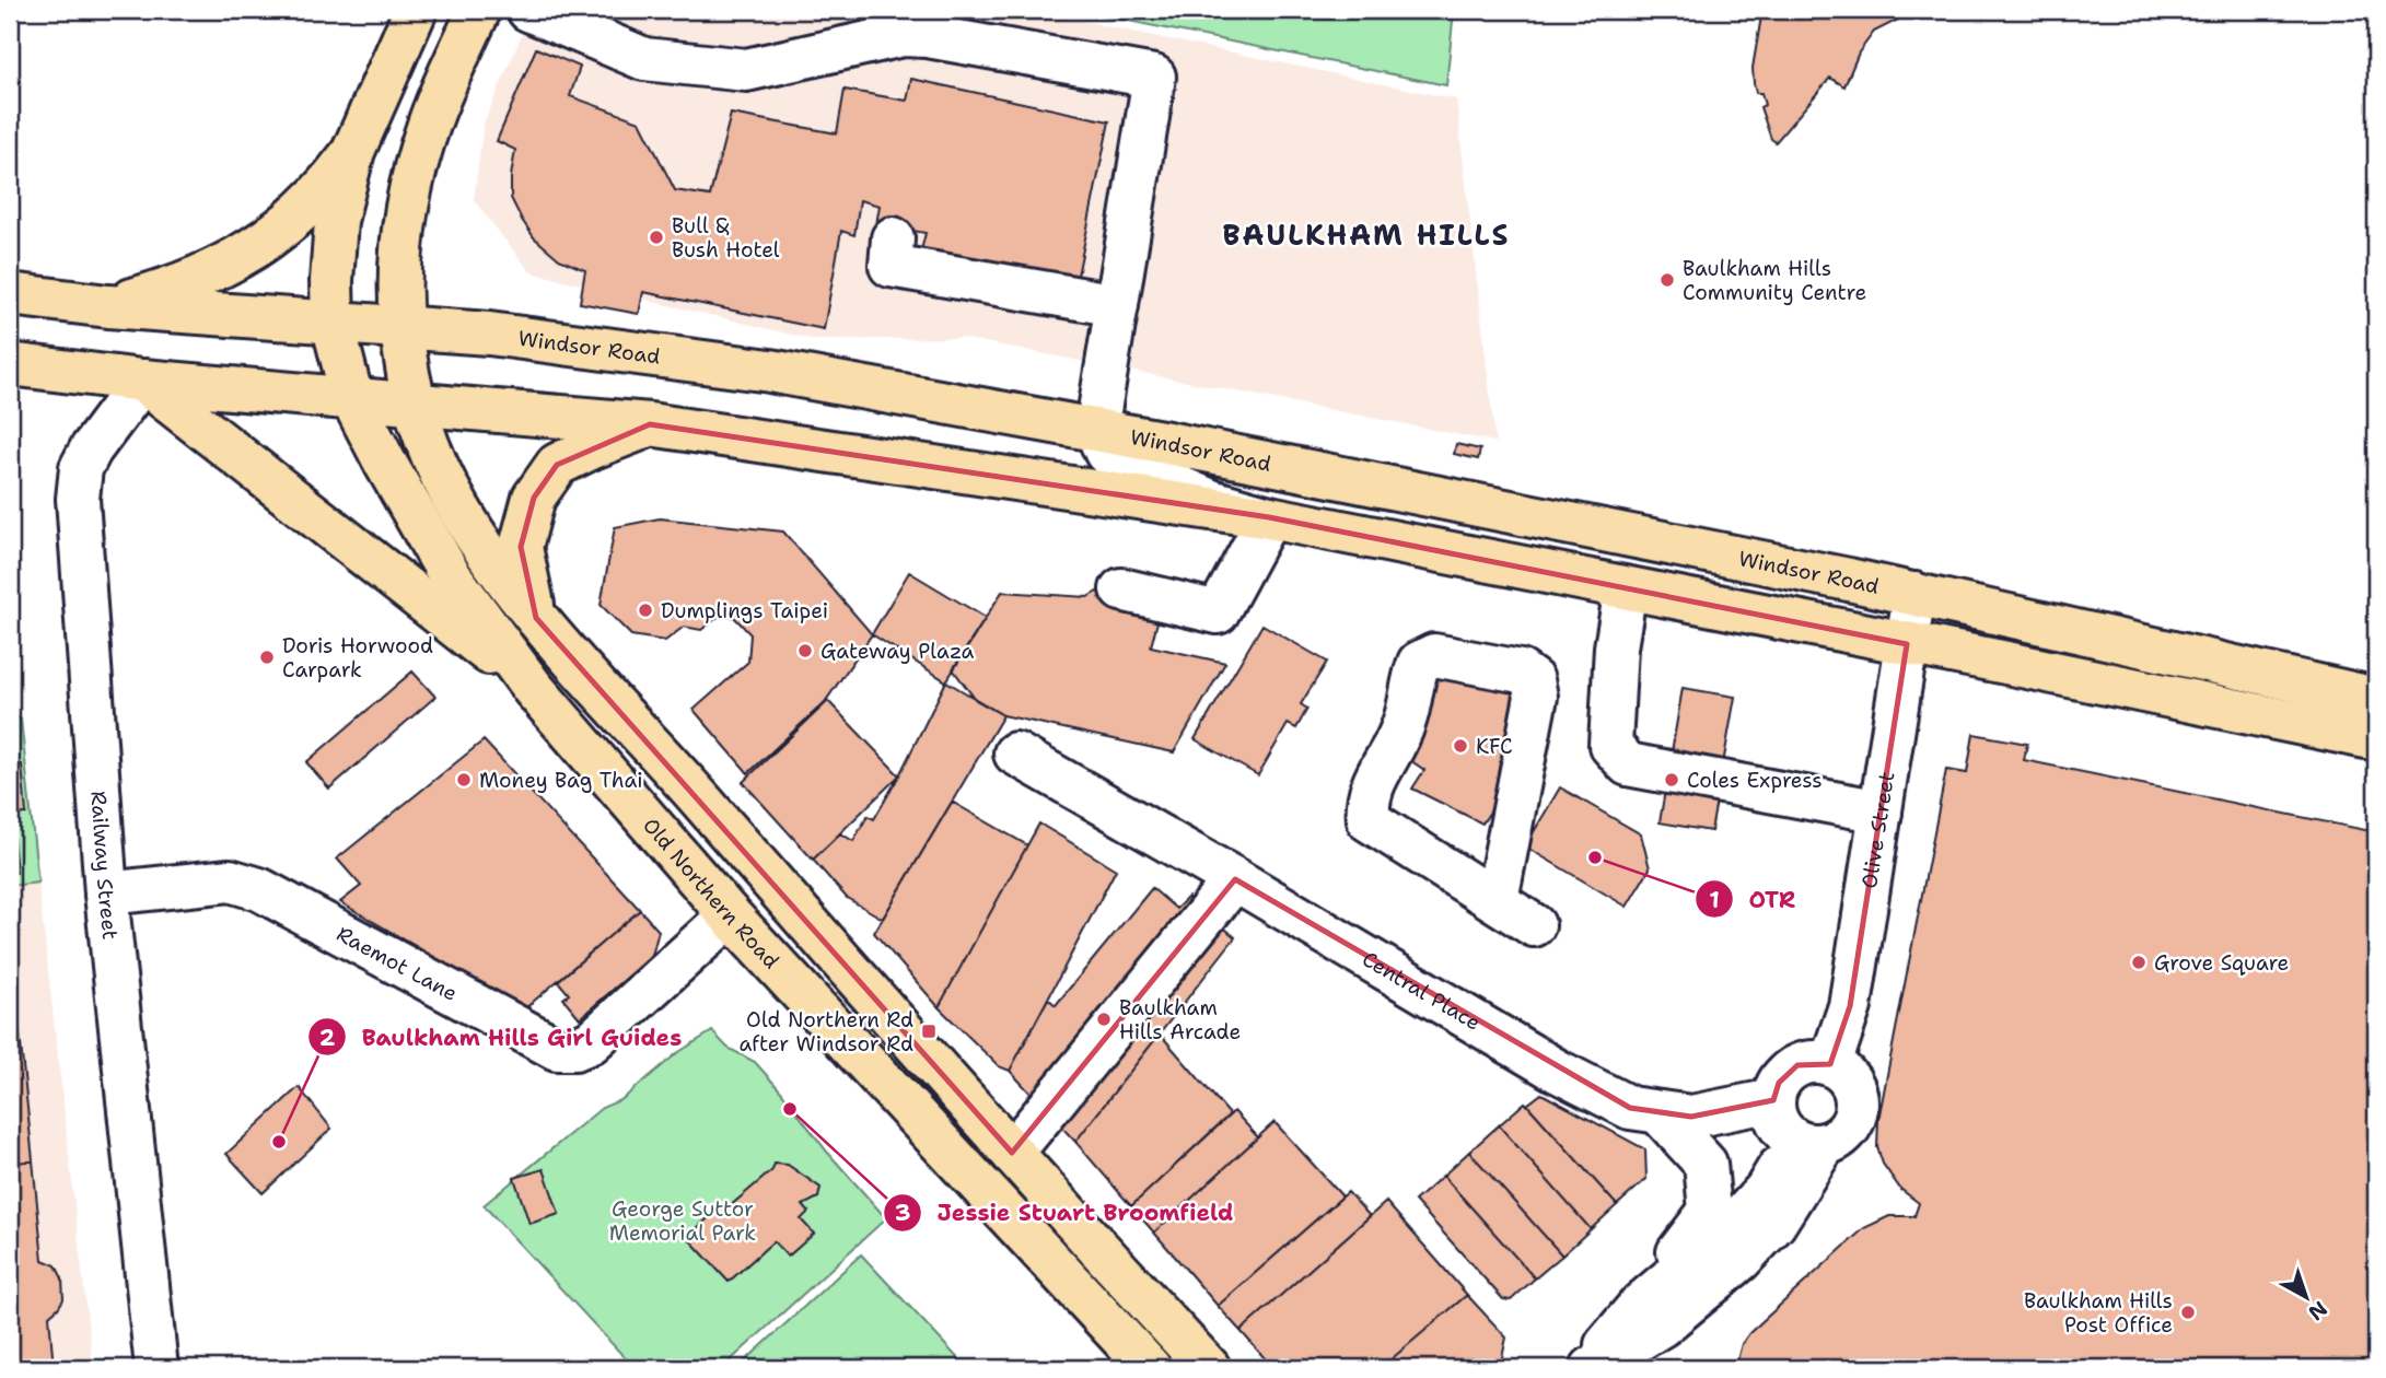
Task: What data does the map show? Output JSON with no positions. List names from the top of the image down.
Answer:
{
  "streets": {
    "main road": ["Windsor Road", "Old Northern Road"],
    "street": [
      "Olive Street",
      "Railway Street",
      "Raemot Lane",
      "Central Place"
    ]
  },
  "crossings": [
    ["Windsor Road", "Olive Street"],
    ["Windsor Road", "Old Northern Road"],
    ["Olive Street", "Central Place"],
    ["Railway Street", "Raemot Lane"],
    ["Old Northern Road", "Raemot Lane"]
  ],
  "districts": ["BAULKHAM HILLS"],
  "parks": ["George Suttor Memorial Park"],
  "places": {
    "other": [
      "Bull & Bush Hotel",
      "Baulkham Hills Community Centre",
      "Dumplings Taipei",
      "Gateway Plaza",
      "Doris Horwood Carpark",
      "KFC",
      "Money Bag Thai",
      "Coles Express",
      "OTR",
      "Grove Square",
      "Baulkham Hills Arcade",
      "Jessie Stuart Broomfield",
      "Baulkham Hills Girl Guides",
      "Baulkham Hills Post Office"
    ],
    "transit": ["Old Northern Rd after Windsor Rd"]
  },
  "north": "bottom right"
}
